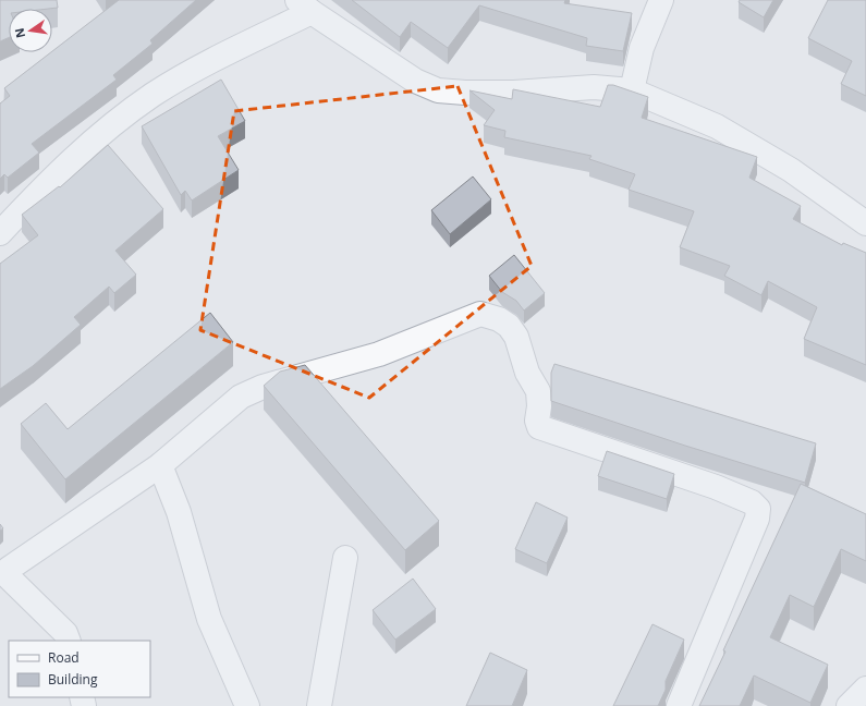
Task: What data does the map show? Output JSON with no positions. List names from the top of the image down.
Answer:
{
  "legend": ["Road", "Building"],
  "north": "left"
}
